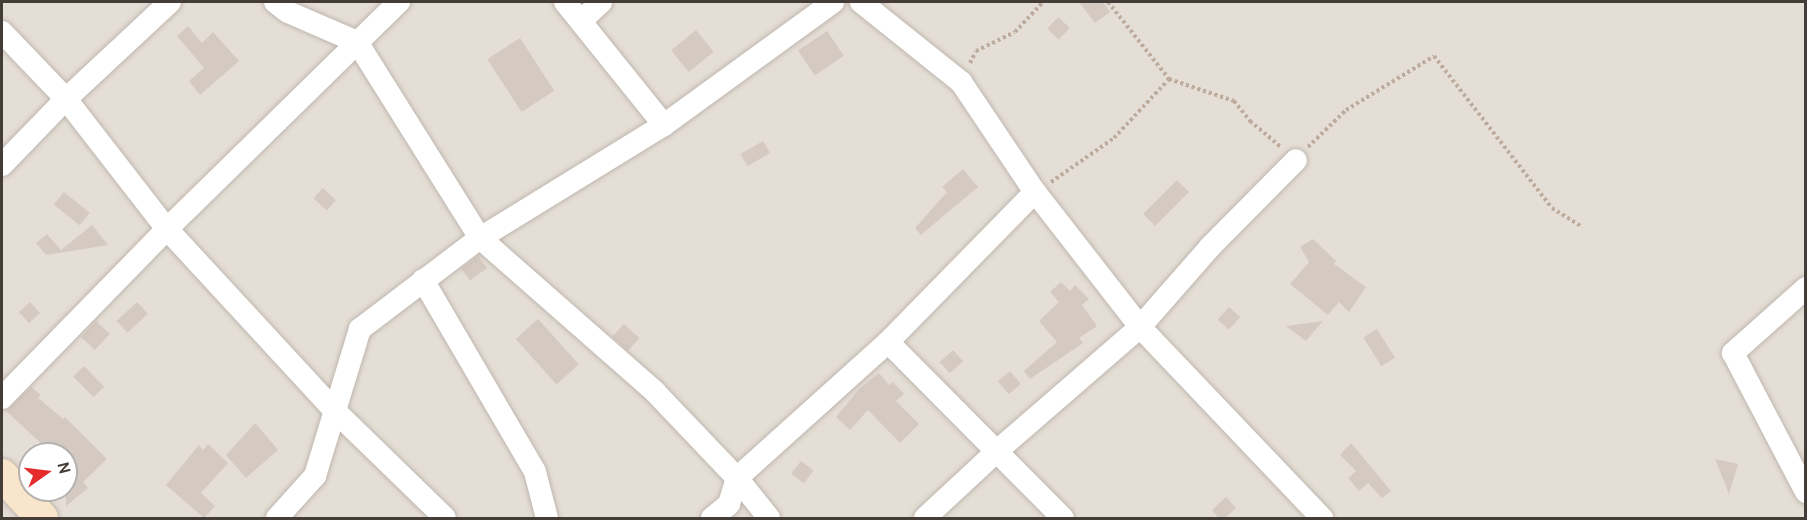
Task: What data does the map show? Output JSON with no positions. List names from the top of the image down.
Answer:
{
  "north": "right"
}
